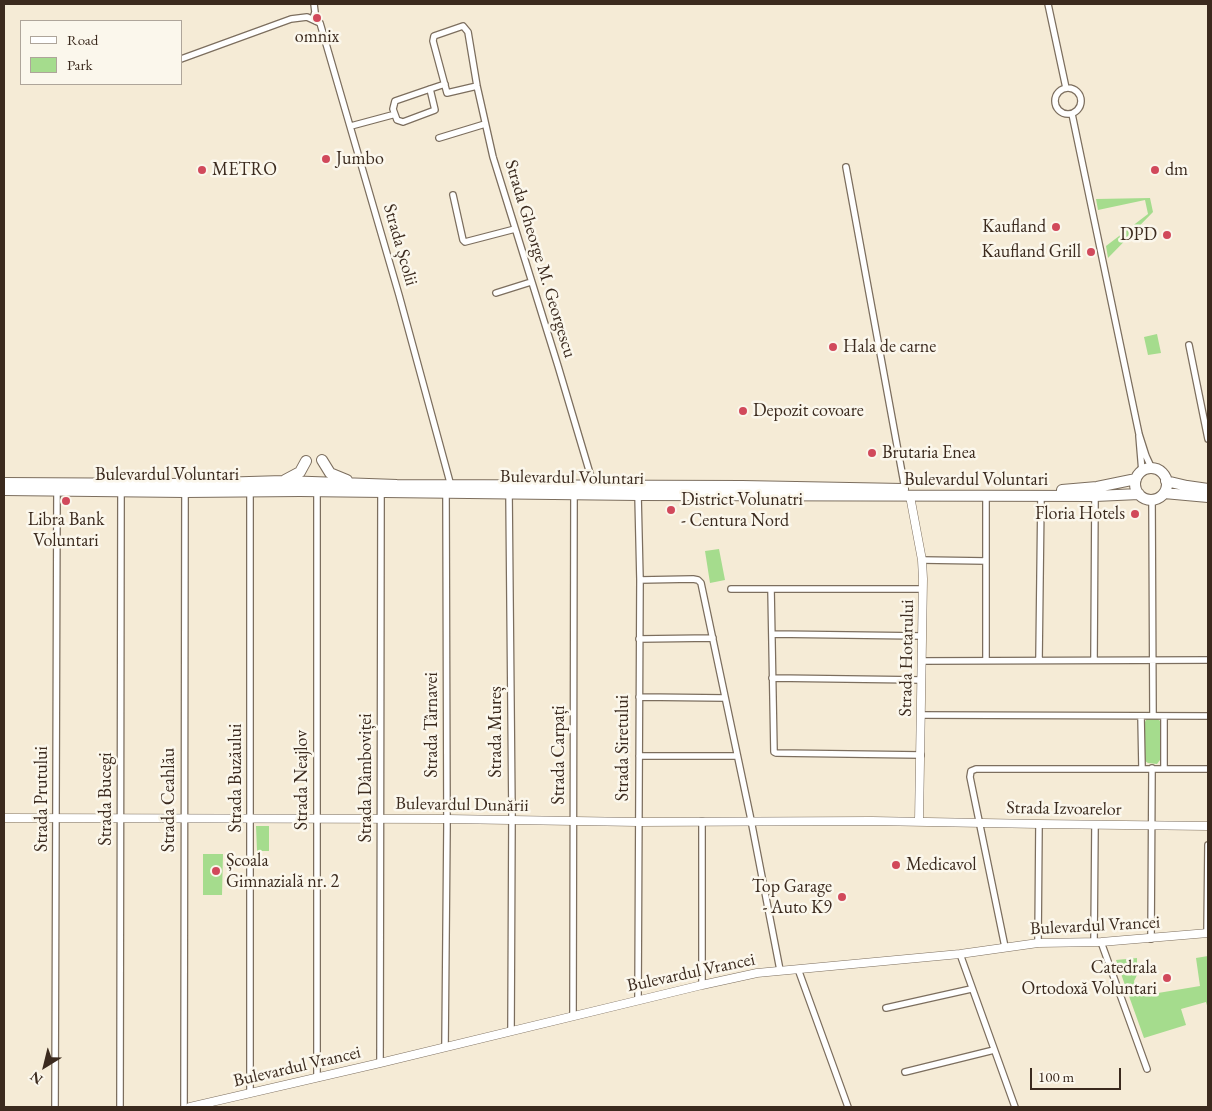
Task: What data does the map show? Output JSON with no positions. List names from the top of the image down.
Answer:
{
  "streets": {
    "highway": ["Bulevardul Voluntari"],
    "street": [
      "Strada Școlii",
      "Strada Gheorge M. Georgescu",
      "Strada Hotarului",
      "Strada Târnavei",
      "Strada Mureș",
      "Strada Siretului",
      "Strada Carpați",
      "Strada Buzăului",
      "Strada Dâmboviței",
      "Strada Neajlov",
      "Strada Prutului",
      "Strada Bucegi",
      "Strada Ceahlău",
      "Bulevardul Dunării",
      "Strada Izvoarelor",
      "Bulevardul Vrancei"
    ]
  },
  "crossings": [
    ["Strada Școlii", "Bulevardul Voluntari"],
    ["Strada Școlii", "Strada Târnavei"],
    ["Strada Gheorge M. Georgescu", "Bulevardul Voluntari"],
    ["Bulevardul Voluntari", "Strada Hotarului"],
    ["Bulevardul Voluntari", "Strada Târnavei"],
    ["Bulevardul Voluntari", "Strada Mureș"],
    ["Bulevardul Voluntari", "Strada Siretului"],
    ["Bulevardul Voluntari", "Strada Carpați"],
    ["Bulevardul Voluntari", "Strada Buzăului"],
    ["Bulevardul Voluntari", "Strada Dâmboviței"],
    ["Bulevardul Voluntari", "Strada Neajlov"],
    ["Bulevardul Voluntari", "Strada Prutului"],
    ["Bulevardul Voluntari", "Strada Bucegi"],
    ["Bulevardul Voluntari", "Strada Ceahlău"],
    ["Strada Hotarului", "Bulevardul Dunării"],
    ["Strada Hotarului", "Strada Izvoarelor"],
    ["Strada Târnavei", "Bulevardul Dunării"],
    ["Strada Târnavei", "Bulevardul Vrancei"],
    ["Strada Mureș", "Bulevardul Dunării"],
    ["Strada Mureș", "Bulevardul Vrancei"],
    ["Strada Siretului", "Bulevardul Dunării"],
    ["Strada Siretului", "Bulevardul Vrancei"],
    ["Strada Carpați", "Bulevardul Dunării"],
    ["Strada Carpați", "Bulevardul Vrancei"],
    ["Strada Buzăului", "Bulevardul Dunării"],
    ["Strada Buzăului", "Bulevardul Vrancei"],
    ["Strada Dâmboviței", "Bulevardul Dunării"],
    ["Strada Dâmboviței", "Bulevardul Vrancei"],
    ["Strada Neajlov", "Bulevardul Dunării"],
    ["Strada Neajlov", "Bulevardul Vrancei"],
    ["Strada Prutului", "Bulevardul Dunării"],
    ["Strada Bucegi", "Bulevardul Dunării"],
    ["Strada Ceahlău", "Bulevardul Dunării"],
    ["Bulevardul Dunării", "Strada Izvoarelor"]
  ],
  "places": [
    "omnix",
    "Jumbo",
    "METRO",
    "dm",
    "Kaufland",
    "DPD",
    "Kaufland Grill",
    "Hala de carne",
    "Depozit covoare",
    "Brutaria Enea",
    "Libra Bank Voluntari",
    "District Volunatri - Centura Nord",
    "Floria Hotels",
    "Medicavol",
    "Școala Gimnazială nr. 2",
    "Top Garage - Auto K9",
    "Catedrala Ortodoxă Voluntari"
  ],
  "legend": ["Road", "Park"],
  "scale_bar": "100 m",
  "north": "bottom left"
}
